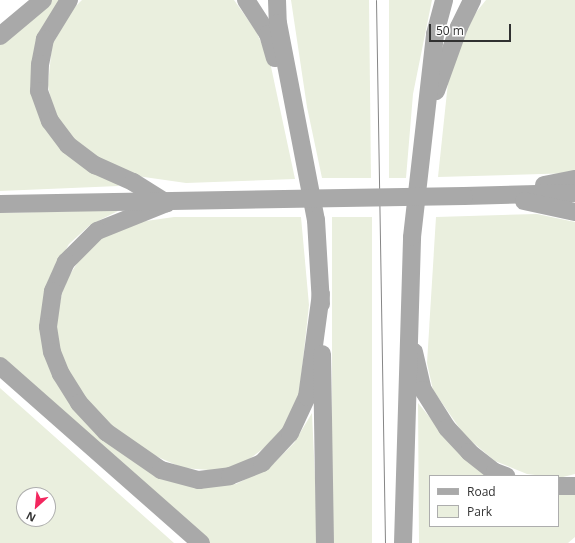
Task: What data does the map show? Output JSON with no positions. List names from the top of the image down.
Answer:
{
  "legend": ["Road", "Park"],
  "scale_bar": "50 m",
  "north": "bottom left"
}
